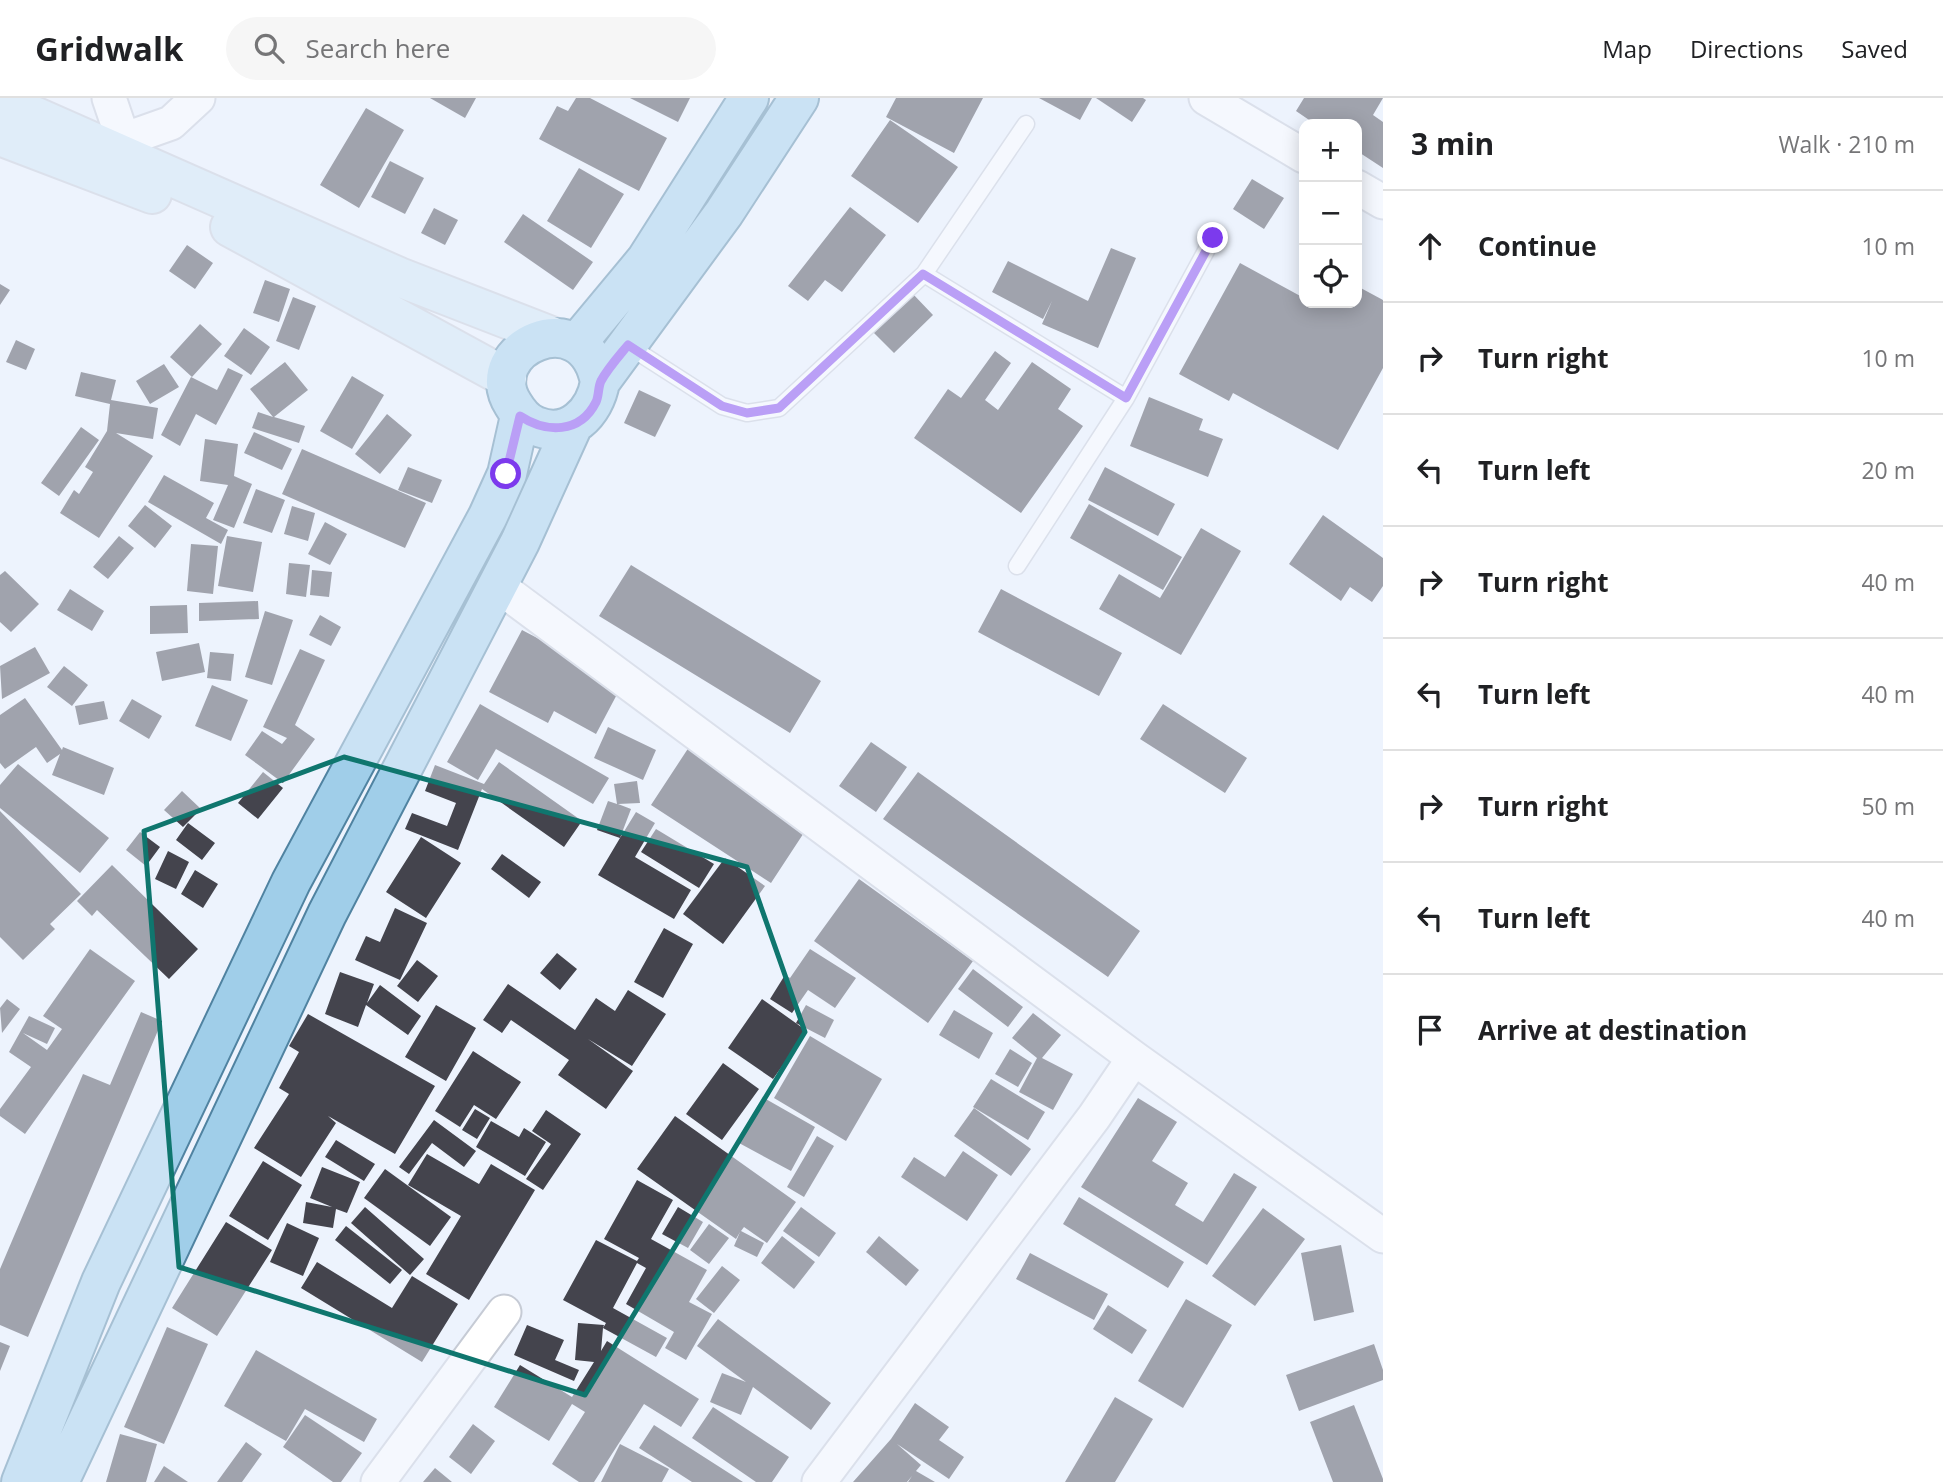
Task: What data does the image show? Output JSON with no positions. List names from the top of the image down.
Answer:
{
  "page": {
    "header": "Gridwalk",
    "search": "Search here",
    "nav": ["Map", "Directions", "Saved"],
    "heading": ["3 min", "Walk · 210 m"],
    "map_buttons": ["+", "−"],
    "list": [
      ["Continue", "10 m"],
      ["Turn right", "10 m"],
      ["Turn left", "20 m"],
      ["Turn right", "40 m"],
      ["Turn left", "40 m"],
      ["Turn right", "50 m"],
      ["Turn left", "40 m"],
      "Arrive at destination"
    ]
  }
}
